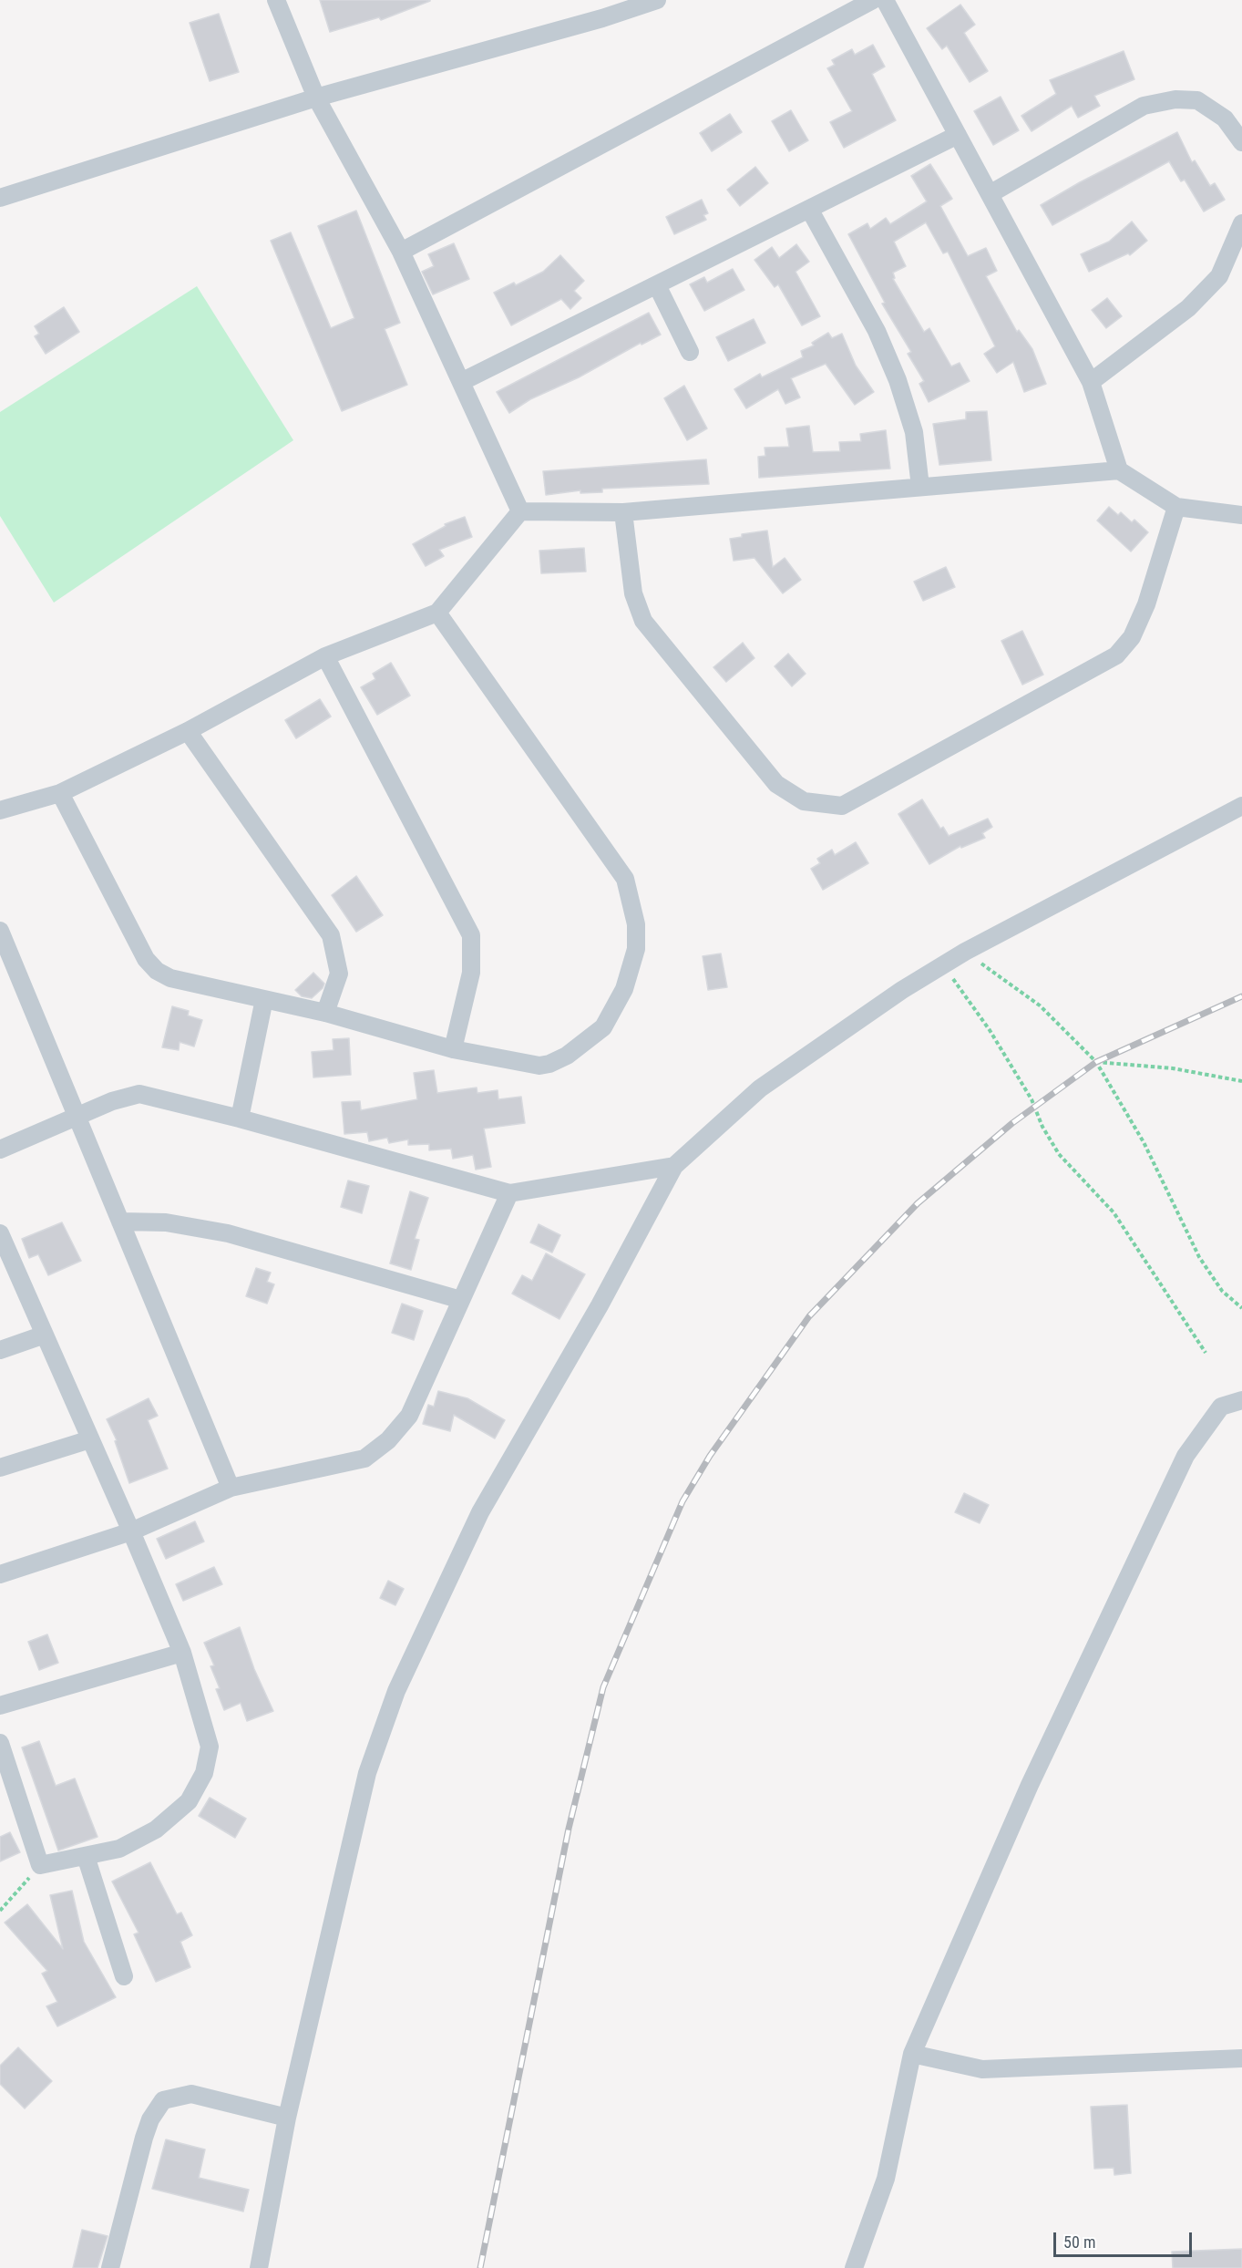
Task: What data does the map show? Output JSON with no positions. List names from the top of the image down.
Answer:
{
  "scale_bar": "50 m"
}
